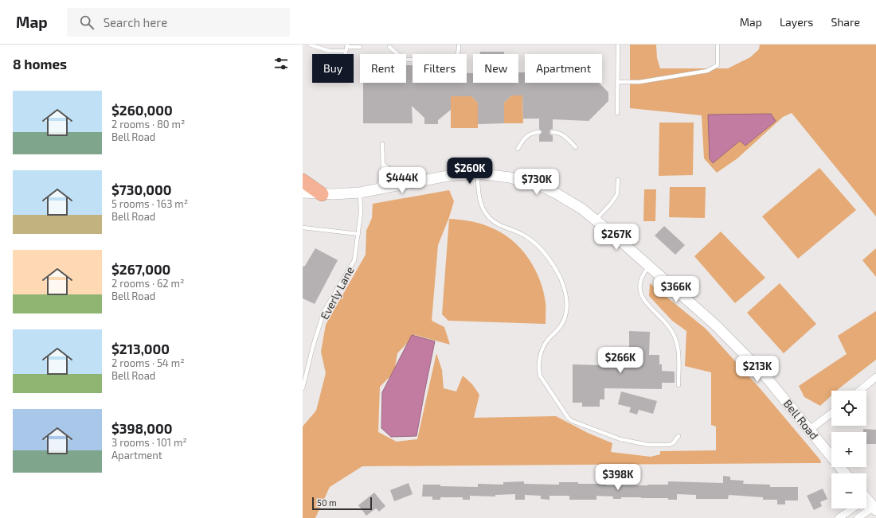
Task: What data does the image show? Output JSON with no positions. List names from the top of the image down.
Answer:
{
  "streets": {
    "street": ["Bell Road"],
    "lane": ["Everly Lane"]
  },
  "crossings": [
    ["Everly Lane", "Bell Road"]
  ],
  "scale_bar": "50 m",
  "page": {
    "header": "Map",
    "search": "Search here",
    "nav": ["Map", "Layers", "Share"],
    "heading": "8 homes",
    "chip": [
      "Buy",
      "Rent",
      "Filters",
      "New",
      "Apartment"
    ],
    "list": [
      {
        "name": "$260,000",
        "note": "2 rooms · 80 m² · Bell Road"
      },
      {
        "name": "$730,000",
        "note": "5 rooms · 163 m² · Bell Road"
      },
      {
        "name": "$267,000",
        "note": "2 rooms · 62 m² · Bell Road"
      },
      {
        "name": "$213,000",
        "note": "2 rooms · 54 m² · Bell Road"
      },
      {
        "name": "$398,000",
        "note": "3 rooms · 101 m² · Apartment"
      }
    ],
    "price": [
      "$260K",
      "$444K",
      "$730K",
      "$267K",
      "$366K",
      "$266K",
      "$213K",
      "$398K"
    ],
    "map_buttons": ["+", "−"],
    "scale": "50 m"
  }
}
